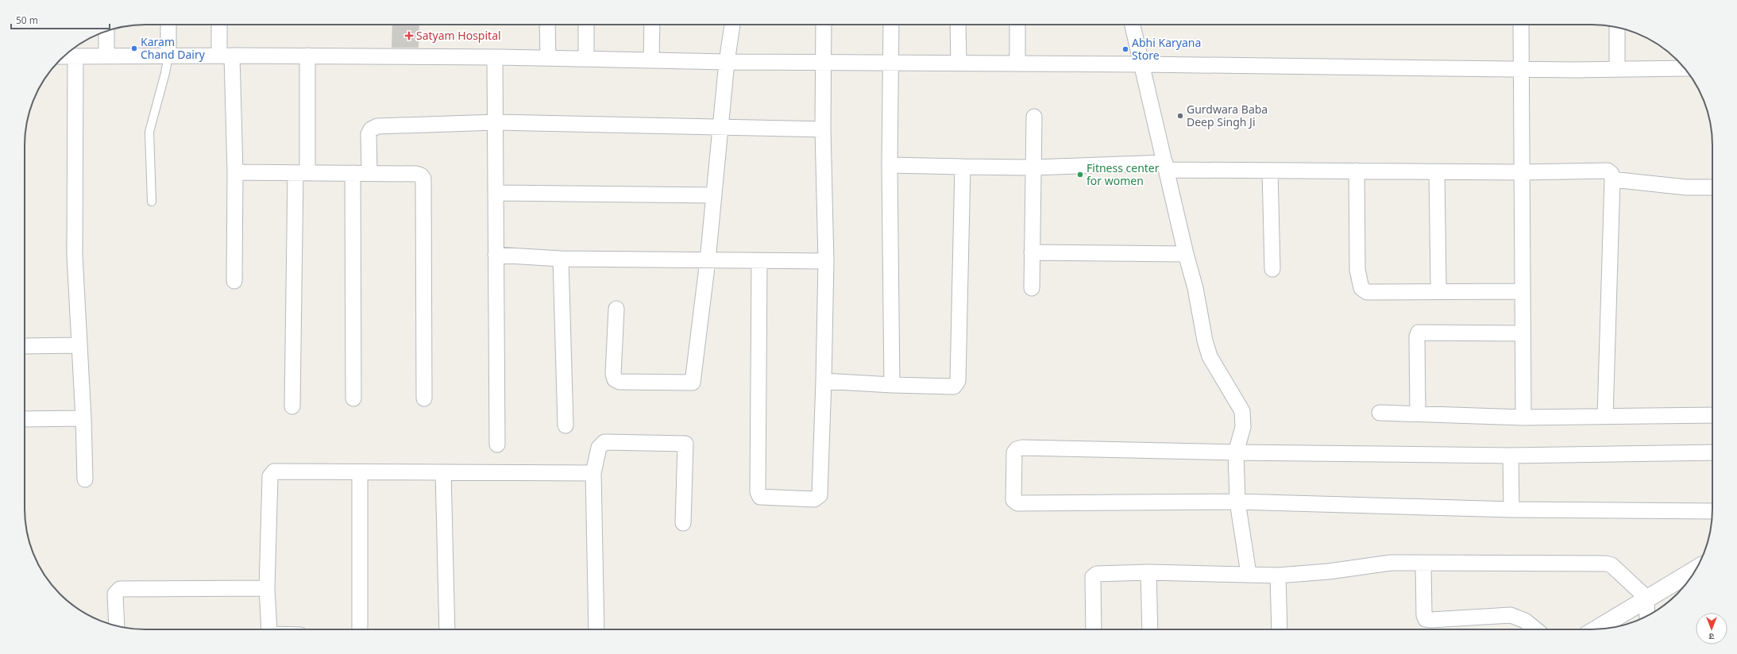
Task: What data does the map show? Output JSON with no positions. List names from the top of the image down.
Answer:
{
  "places": {
    "health": ["Satyam Hospital"],
    "other": [
      "Karam Chand Dairy",
      "Abhi Karyana Store",
      "Gurdwara Baba Deep Singh Ji",
      "Fitness center for women"
    ]
  },
  "scale_bar": "50 m",
  "north": "bottom"
}
